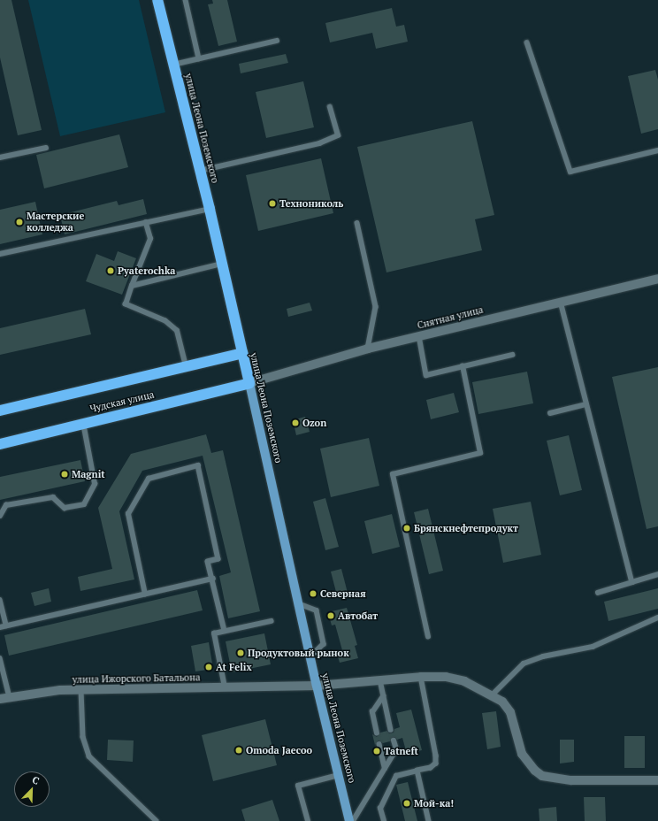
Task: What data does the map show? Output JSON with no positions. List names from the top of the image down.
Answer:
{
  "streets": {
    "highway": ["улица Леона Поземского", "Чудская улица"],
    "street": ["Снятная улица", "улица Ижорского Батальона"]
  },
  "crossings": [
    ["улица Леона Поземского", "Снятная улица"],
    ["улица Леона Поземского", "Чудская улица"],
    ["улица Леона Поземского", "улица Ижорского Батальона"],
    ["Снятная улица", "Чудская улица"]
  ],
  "places": [
    "Технониколь",
    "Мастерские колледжа",
    "Pyaterochka",
    "Ozon",
    "Magnit",
    "Брянскнефтепродукт",
    "Северная",
    "Автобат",
    "Продуктовый рынок",
    "At Felix",
    "Omoda Jaecoo",
    "Tatneft",
    "Мой-ка!"
  ],
  "north": "top right"
}
